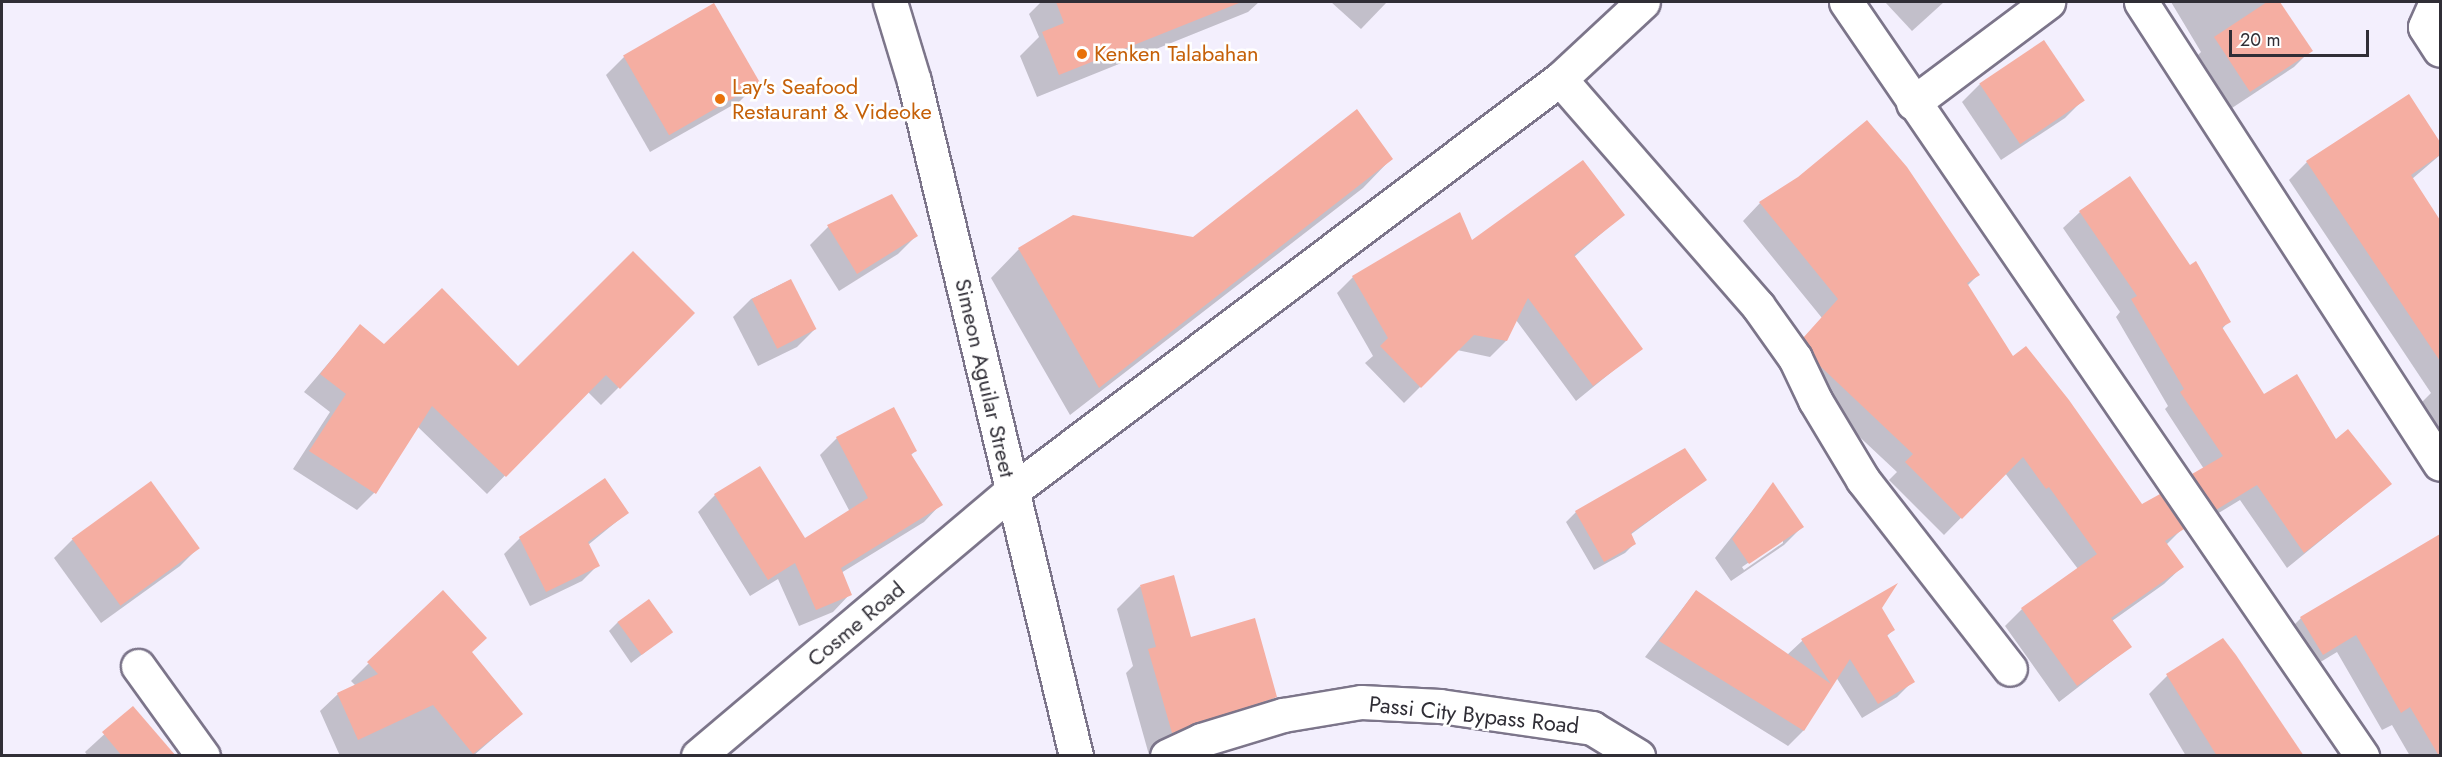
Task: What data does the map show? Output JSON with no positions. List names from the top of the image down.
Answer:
{
  "streets": {
    "main road": ["Simeon Aguilar Street", "Cosme Road", "Passi City Bypass Road"]
  },
  "crossings": [
    ["Simeon Aguilar Street", "Cosme Road"]
  ],
  "places": ["Kenken Talabahan", "Lay's Seafood Restaurant & Videoke"],
  "scale_bar": "20 m"
}
